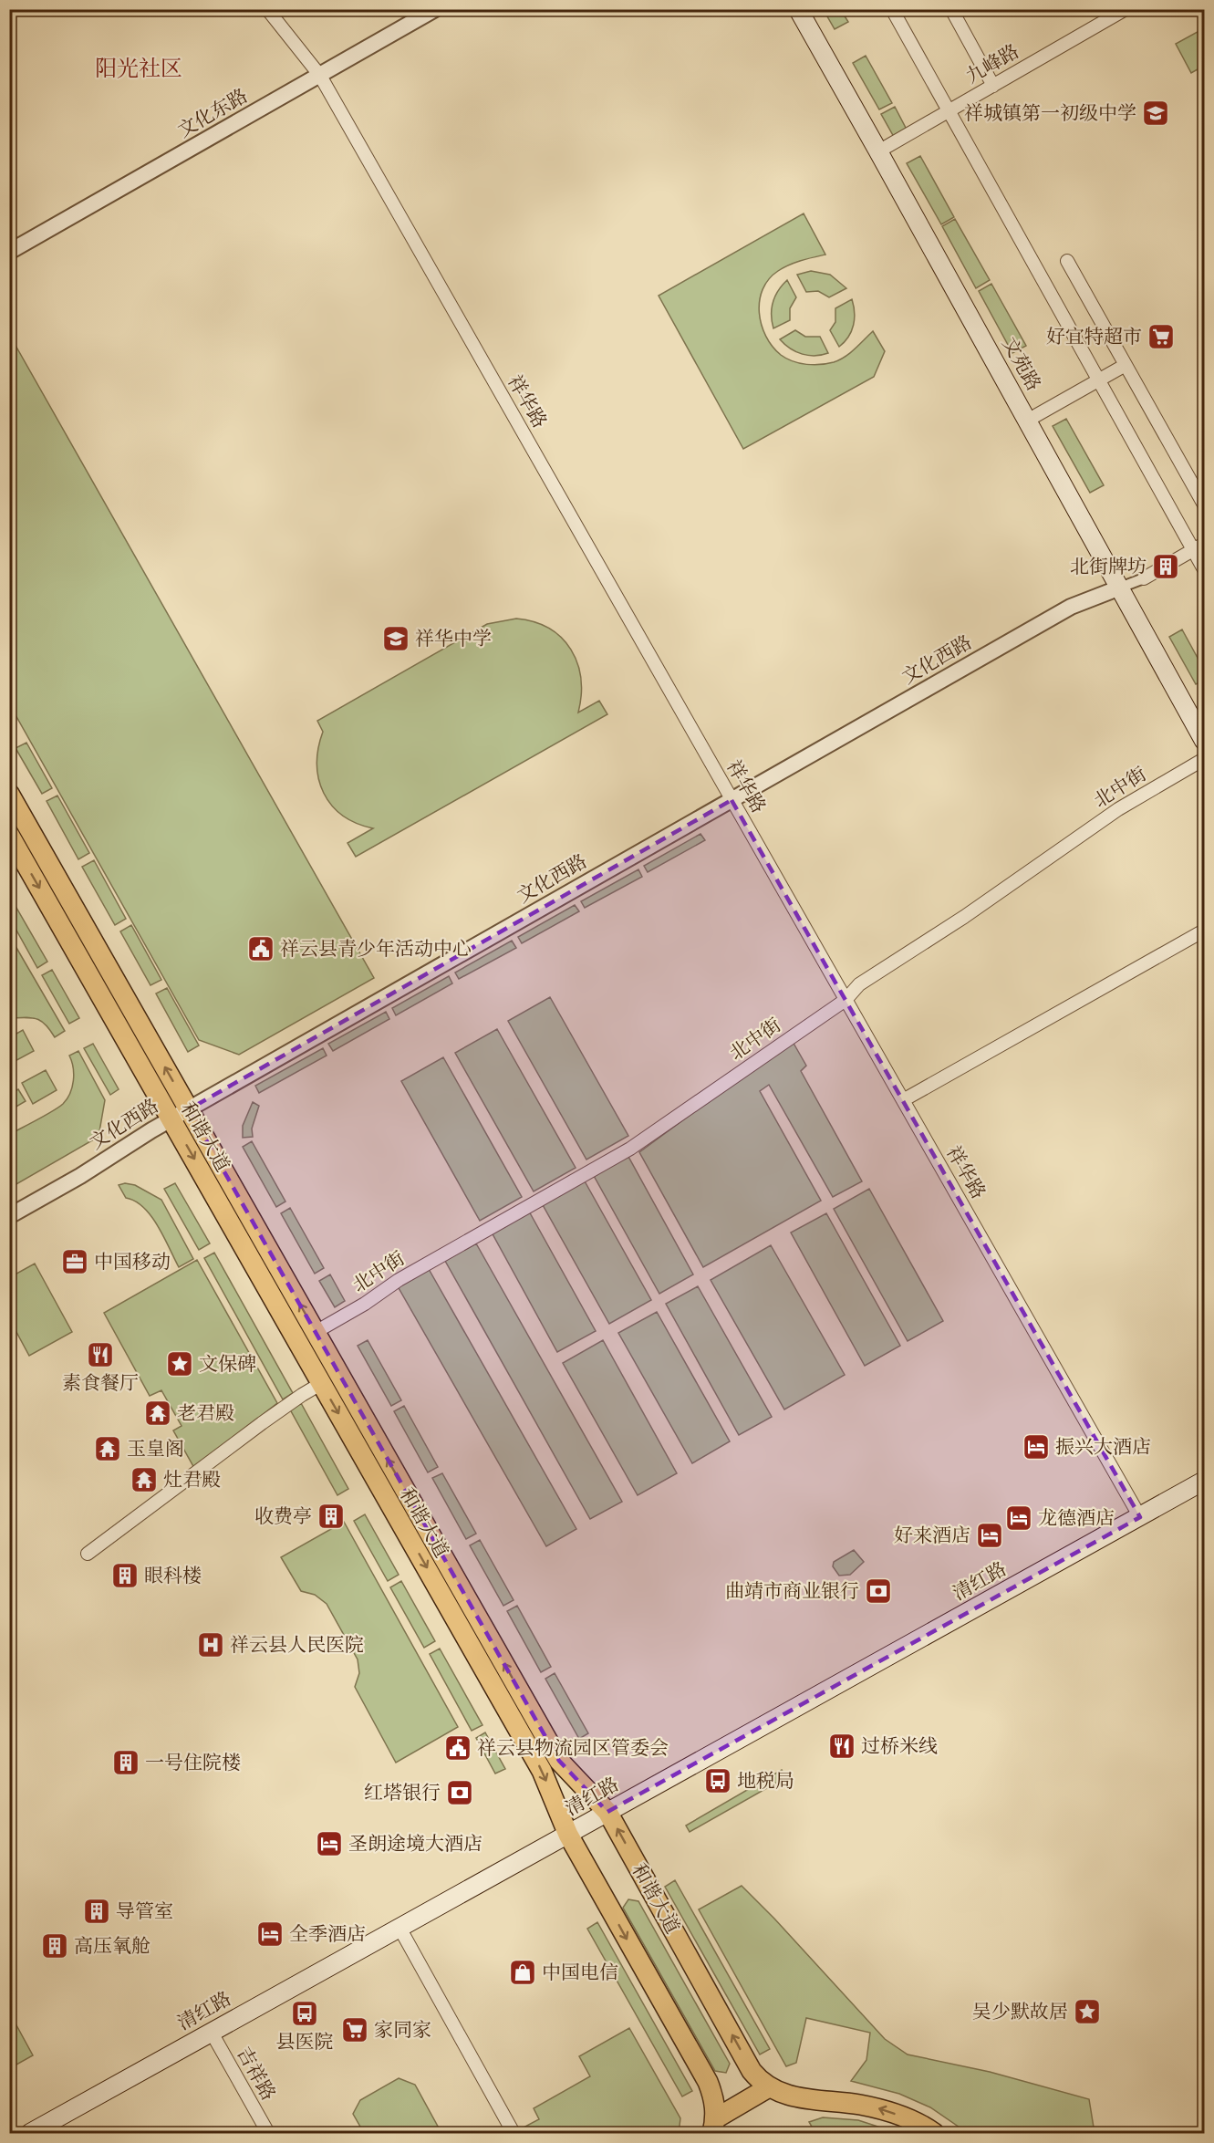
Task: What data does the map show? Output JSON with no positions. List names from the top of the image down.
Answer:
{
  "streets": {
    "main road": ["文苑路", "和谐大道", "清红路"],
    "street": [
      "九峰路",
      "文化东路",
      "祥华路",
      "文化西路",
      "北中街",
      "吉祥路"
    ]
  },
  "crossings": [
    ["九峰路", "文苑路"],
    ["文化东路", "祥华路"],
    ["文苑路", "文化西路"],
    ["祥华路", "文化西路"],
    ["祥华路", "北中街"],
    ["祥华路", "清红路"],
    ["文化西路", "和谐大道"],
    ["北中街", "和谐大道"],
    ["和谐大道", "清红路"],
    ["清红路", "吉祥路"]
  ],
  "districts": ["阳光社区"],
  "places": {
    "school or university": ["祥城镇第一初级中学", "祥华中学"],
    "supermarket": ["好宜特超市", "家同家"],
    "building": [
      "北街牌坊",
      "收费亭",
      "眼科楼",
      "一号住院楼",
      "导管室",
      "高压氧舱"
    ],
    "public building": ["祥云县青少年活动中心", "祥云县物流园区管委会"],
    "office": ["中国移动"],
    "restaurant": ["素食餐厅", "过桥米线"],
    "place": ["文保碑", "吴少默故居"],
    "temple": ["老君殿", "玉皇阁", "灶君殿"],
    "hotel": [
      "振兴大酒店",
      "龙德酒店",
      "好来酒店",
      "圣朗途境大酒店",
      "全季酒店"
    ],
    "bank": ["曲靖市商业银行", "红塔银行"],
    "hospital": ["祥云县人民医院"],
    "bus stop": ["地税局", "县医院"],
    "shop": ["中国电信"]
  }
}
